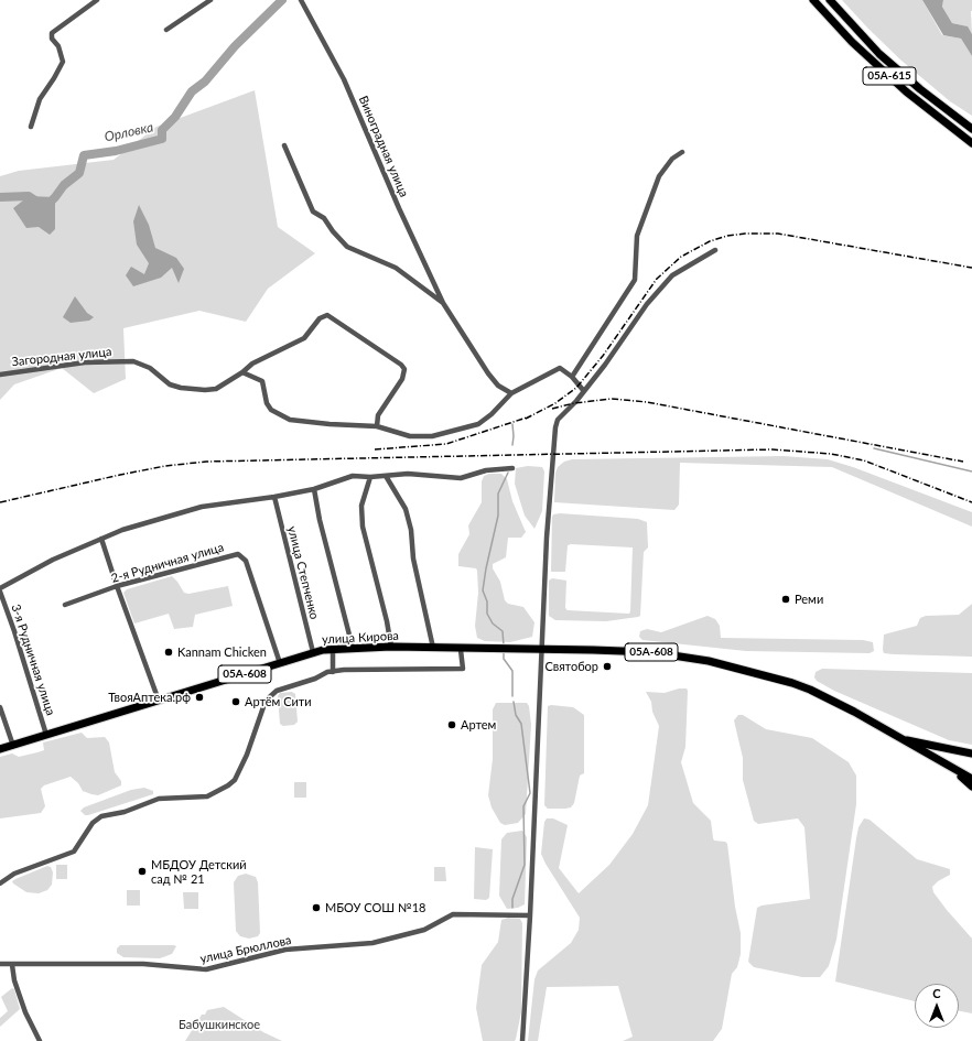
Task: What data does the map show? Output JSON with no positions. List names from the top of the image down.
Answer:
{
  "streets": {
    "main road": ["05А-615", "улица Кирова", "05А-608"],
    "street": [
      "Виноградная улица",
      "Загородная улица",
      "2-я Рудничная улица",
      "улица Степченко",
      "3-я Рудничная улица",
      "улица Брюллова"
    ]
  },
  "crossings": [
    ["2-я Рудничная улица", "улица Кирова"],
    ["улица Степченко", "улица Кирова"],
    ["улица Кирова", "05А-608"],
    ["улица Кирова", "3-я Рудничная улица"]
  ],
  "water": ["Орловка"],
  "parks": ["Бабушкинское"],
  "places": [
    "Реми",
    "Kannam Chicken",
    "Святобор",
    "ТвояАптека.рф",
    "Артём Сити",
    "Артем",
    "МБДОУ Детский сад № 21",
    "МБОУ СОШ №18"
  ],
  "north": "top"
}
